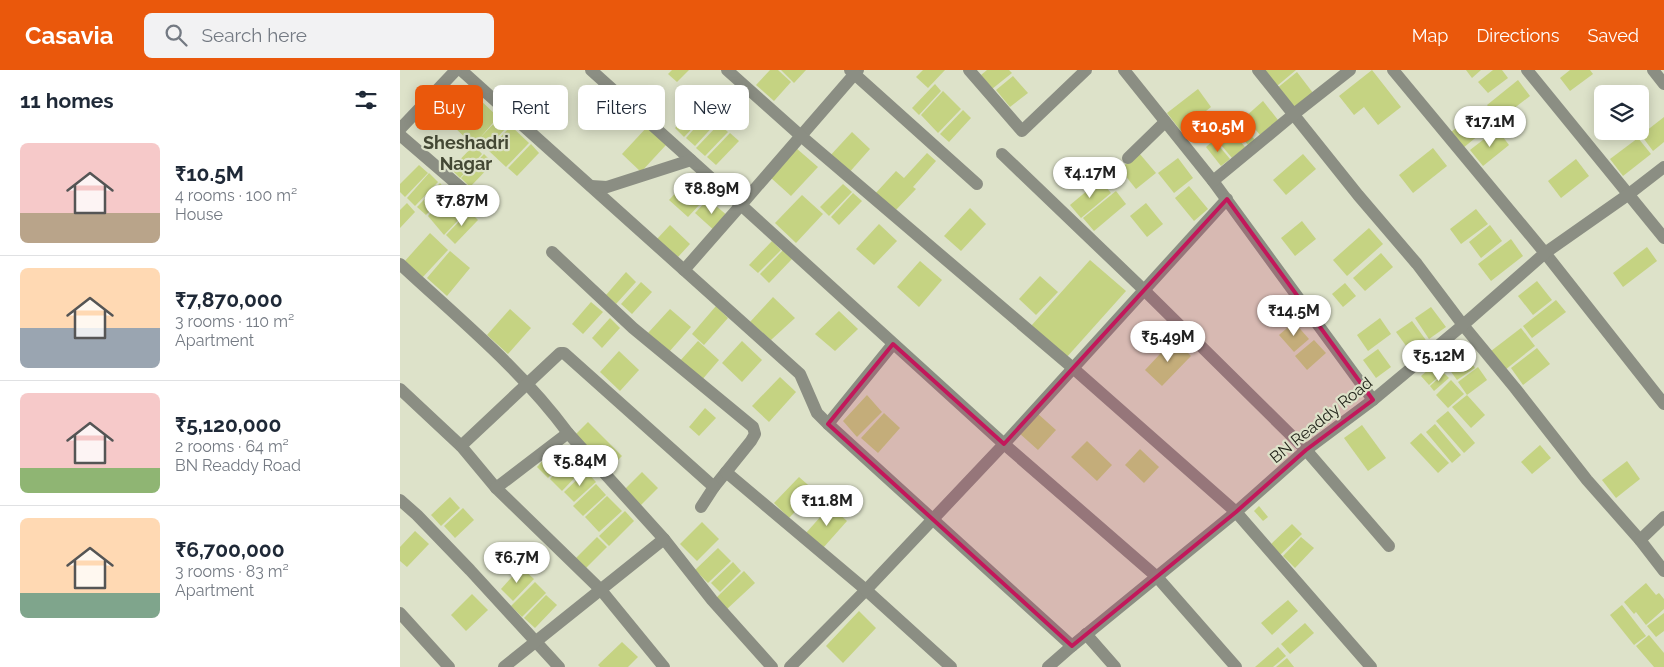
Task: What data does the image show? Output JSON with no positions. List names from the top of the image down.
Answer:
{
  "streets": {
    "street": ["BN Readdy Road"]
  },
  "districts": ["Sheshadri Nagar"],
  "page": {
    "header": "Casavia",
    "search": "Search here",
    "nav": ["Map", "Directions", "Saved"],
    "heading": "11 homes",
    "chip": [
      "Buy",
      "Rent",
      "Filters",
      "New"
    ],
    "price": [
      "₹17.1M",
      "₹10.5M",
      "₹4.17M",
      "₹8.89M",
      "₹7.87M",
      "₹14.5M",
      "₹5.49M",
      "₹5.12M",
      "₹5.84M",
      "₹11.8M",
      "₹6.7M"
    ],
    "list": [
      {
        "name": "₹10.5M",
        "note": "4 rooms · 100 m² · House"
      },
      {
        "name": "₹7,870,000",
        "note": "3 rooms · 110 m² · Apartment"
      },
      {
        "name": "₹5,120,000",
        "note": "2 rooms · 64 m² · BN Readdy Road"
      },
      {
        "name": "₹6,700,000",
        "note": "3 rooms · 83 m² · Apartment"
      }
    ]
  }
}
